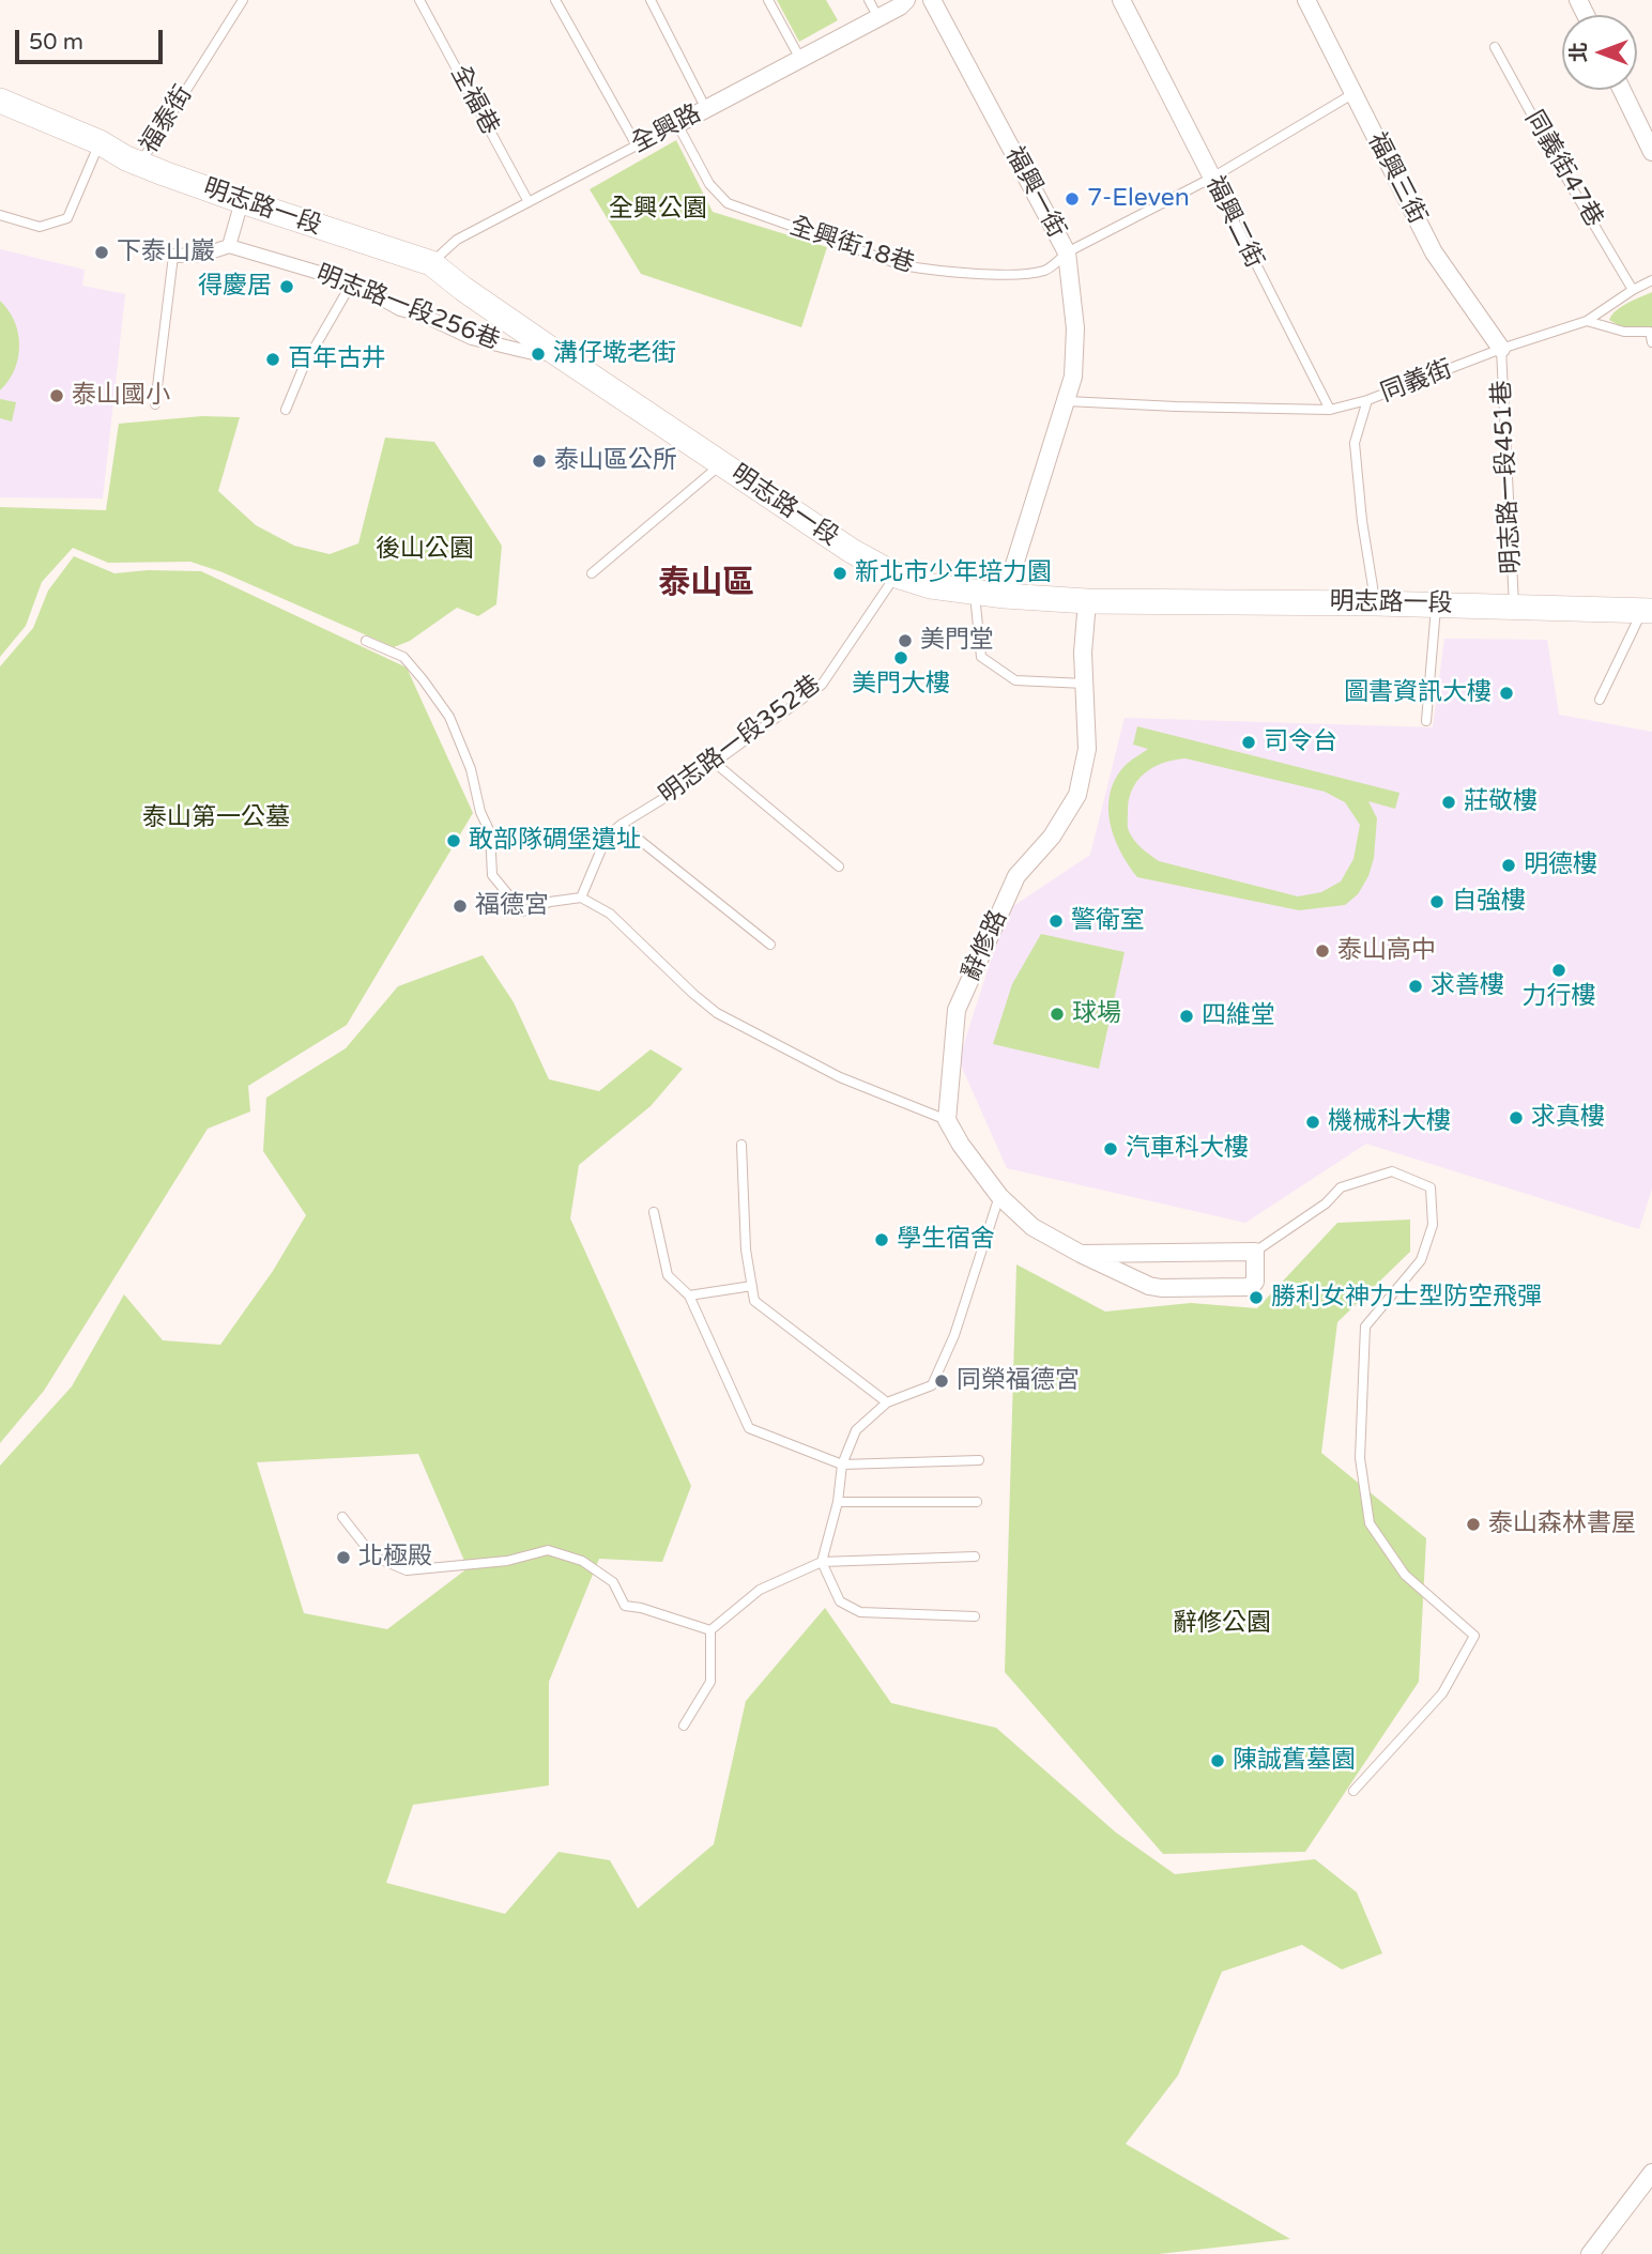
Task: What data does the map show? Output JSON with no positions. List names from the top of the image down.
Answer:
{
  "streets": {
    "main road": ["明志路一段"],
    "street": [
      "全興路",
      "福興三街",
      "福興一街",
      "福興二街",
      "明志路一段256巷",
      "辭修路"
    ],
    "lane": [
      "全福巷",
      "福泰街",
      "同義街47巷",
      "全興街18巷",
      "同義街",
      "明志路一段451巷",
      "明志路一段352巷"
    ]
  },
  "crossings": [
    ["全福巷", "全興路"],
    ["福泰街", "明志路一段"],
    ["全興路", "明志路一段"],
    ["全興路", "全興街18巷"],
    ["同義街47巷", "同義街"],
    ["福興三街", "全興街18巷"],
    ["福興三街", "同義街"],
    ["福興三街", "明志路一段451巷"],
    ["福興一街", "明志路一段"],
    ["福興一街", "全興街18巷"],
    ["明志路一段", "明志路一段256巷"],
    ["明志路一段", "同義街"],
    ["明志路一段", "明志路一段451巷"],
    ["明志路一段", "明志路一段352巷"],
    ["明志路一段", "辭修路"],
    ["福興二街", "全興街18巷"],
    ["同義街", "明志路一段451巷"]
  ],
  "districts": ["泰山區"],
  "parks": [
    "全興公園",
    "後山公園",
    "泰山第一公墓",
    "辭修公園"
  ],
  "places": [
    "7-Eleven",
    "下泰山巖",
    "得慶居",
    "溝仔墘老街",
    "百年古井",
    "泰山國小",
    "泰山區公所",
    "新北市少年培力園",
    "美門堂",
    "美門大樓",
    "圖書資訊大樓",
    "司令台",
    "莊敬樓",
    "敢部隊碉堡遺址",
    "明德樓",
    "自強樓",
    "福德宮",
    "警衛室",
    "泰山高中",
    "力行樓",
    "求善樓",
    "球場",
    "四維堂",
    "求真樓",
    "機械科大樓",
    "汽車科大樓",
    "學生宿舍",
    "勝利女神力士型防空飛彈",
    "同榮福德宮",
    "泰山森林書屋",
    "北極殿",
    "陳誠舊墓園"
  ],
  "scale_bar": "50 m",
  "north": "left"
}
